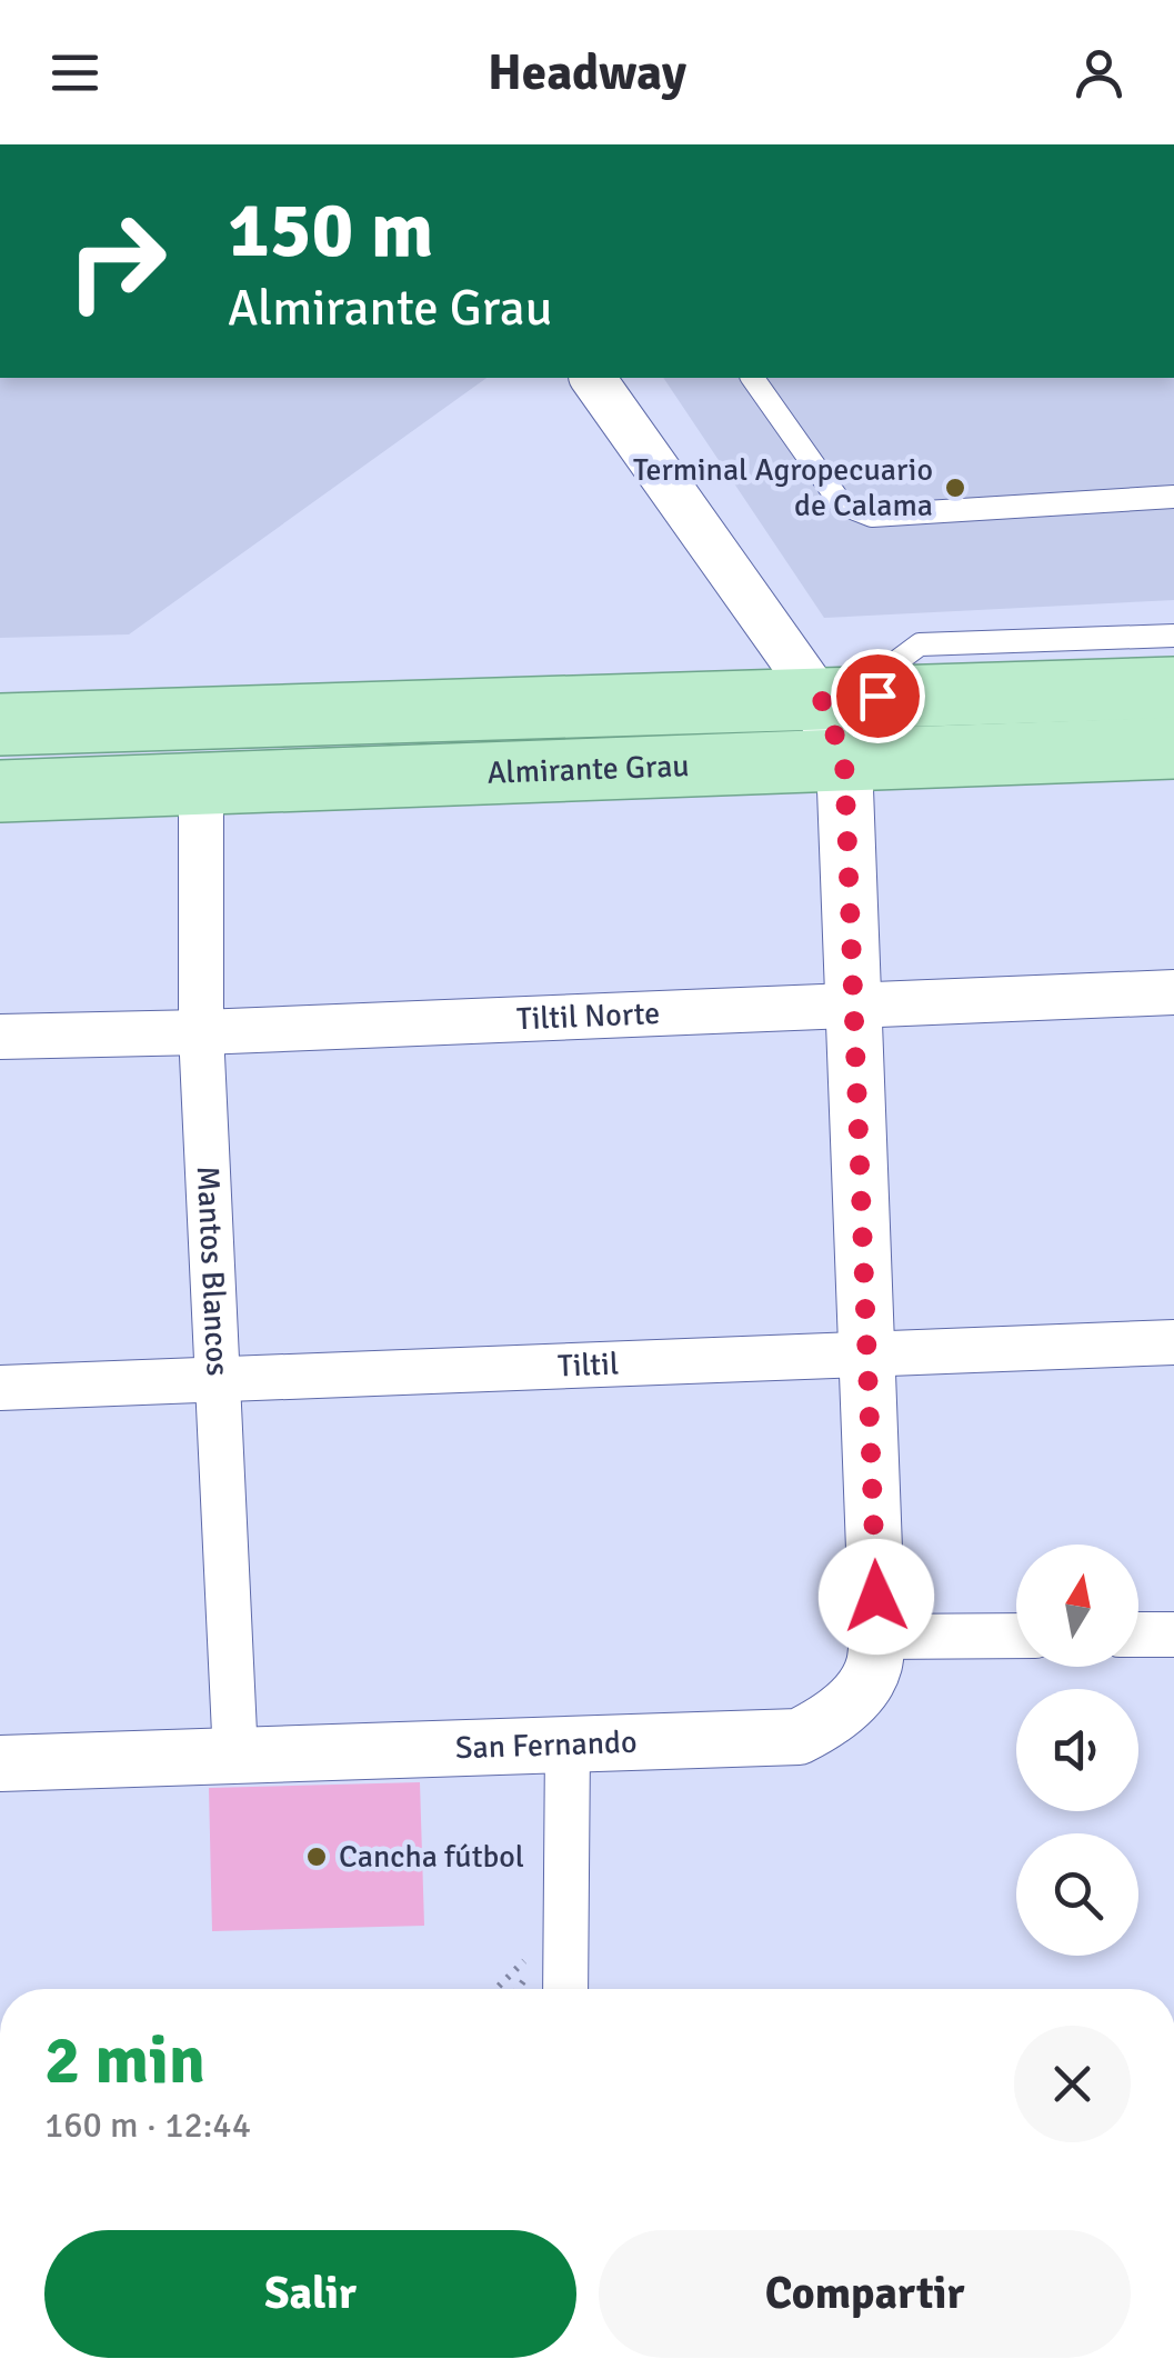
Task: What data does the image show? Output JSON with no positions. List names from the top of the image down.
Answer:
{
  "streets": {
    "main road": ["Almirante Grau"],
    "street": [
      "Tiltil Norte",
      "Mantos Blancos",
      "Tiltil",
      "San Fernando"
    ]
  },
  "crossings": [
    ["Almirante Grau", "Mantos Blancos"],
    ["Tiltil Norte", "Mantos Blancos"],
    ["Mantos Blancos", "Tiltil"],
    ["Mantos Blancos", "San Fernando"]
  ],
  "places": ["Terminal Agropecuario de Calama", "Cancha fútbol"],
  "north": "top",
  "page": {
    "header": "Headway",
    "turn": ["150 m", "Almirante Grau"],
    "heading": ["2 min", "160 m · 12:44"],
    "buttons": ["Salir", "Compartir"]
  }
}
